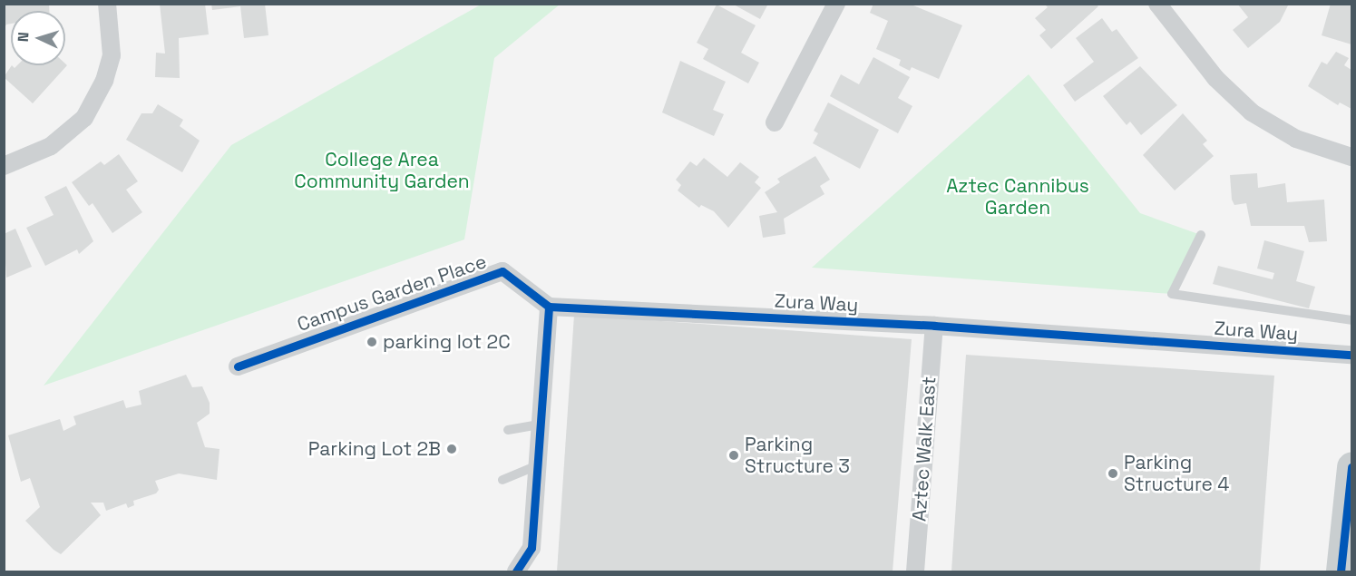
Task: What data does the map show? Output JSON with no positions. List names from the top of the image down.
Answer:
{
  "streets": {
    "street": ["Campus Garden Place", "Zura Way", "Aztec Walk East"]
  },
  "crossings": [
    ["Campus Garden Place", "Zura Way"],
    ["Zura Way", "Aztec Walk East"]
  ],
  "parks": ["College Area Community Garden", "Aztec Cannibus Garden"],
  "places": [
    "parking lot 2C",
    "Parking Lot 2B",
    "Parking Structure 3",
    "Parking Structure 4"
  ],
  "north": "left"
}
